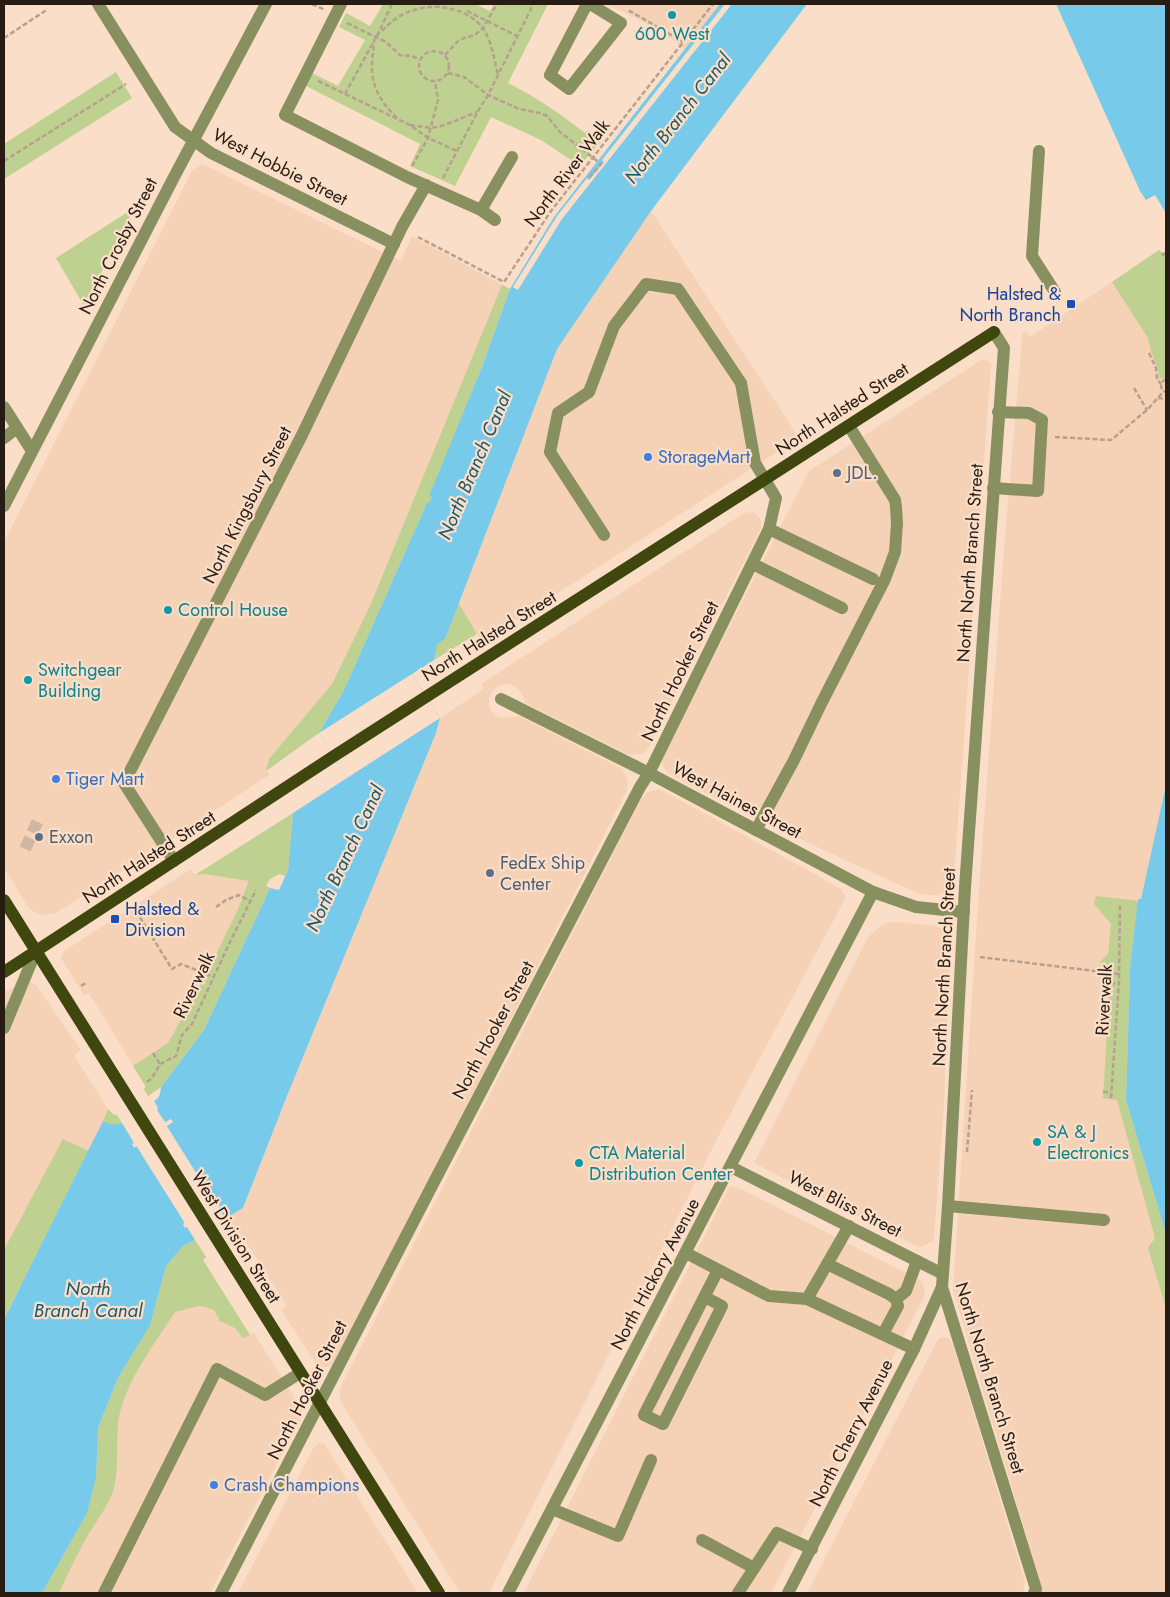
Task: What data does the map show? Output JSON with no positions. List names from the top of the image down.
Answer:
{
  "streets": {
    "main road": ["North Halsted Street", "West Division Street"],
    "street": [
      "West Hobbie Street",
      "North Crosby Street",
      "North Kingsbury Street",
      "North North Branch Street",
      "North Hooker Street",
      "West Haines Street",
      "West Bliss Street",
      "North Hickory Avenue",
      "North Cherry Avenue"
    ],
    "path": ["North River Walk", "Riverwalk"]
  },
  "crossings": [
    ["West Hobbie Street", "North Crosby Street"],
    ["West Hobbie Street", "North Kingsbury Street"],
    ["North Halsted Street", "North Kingsbury Street"],
    ["North Halsted Street", "North North Branch Street"],
    ["North Halsted Street", "North Hooker Street"],
    ["North Halsted Street", "West Division Street"],
    ["North North Branch Street", "West Haines Street"],
    ["North North Branch Street", "West Bliss Street"],
    ["North North Branch Street", "North Cherry Avenue"],
    ["North Hooker Street", "West Haines Street"],
    ["North Hooker Street", "West Division Street"],
    ["West Haines Street", "North Hickory Avenue"],
    ["West Bliss Street", "North Hickory Avenue"],
    ["West Bliss Street", "North Cherry Avenue"]
  ],
  "water": ["North Branch Canal"],
  "places": {
    "other": [
      "600 West",
      "StorageMart",
      "JDL.",
      "Control House",
      "Switchgear Building",
      "Tiger Mart",
      "Exxon",
      "FedEx Ship Center",
      "SA & J Electronics",
      "CTA Material Distribution Center",
      "Crash Champions"
    ],
    "transit": ["Halsted & North Branch", "Halsted & Division"]
  }
}
